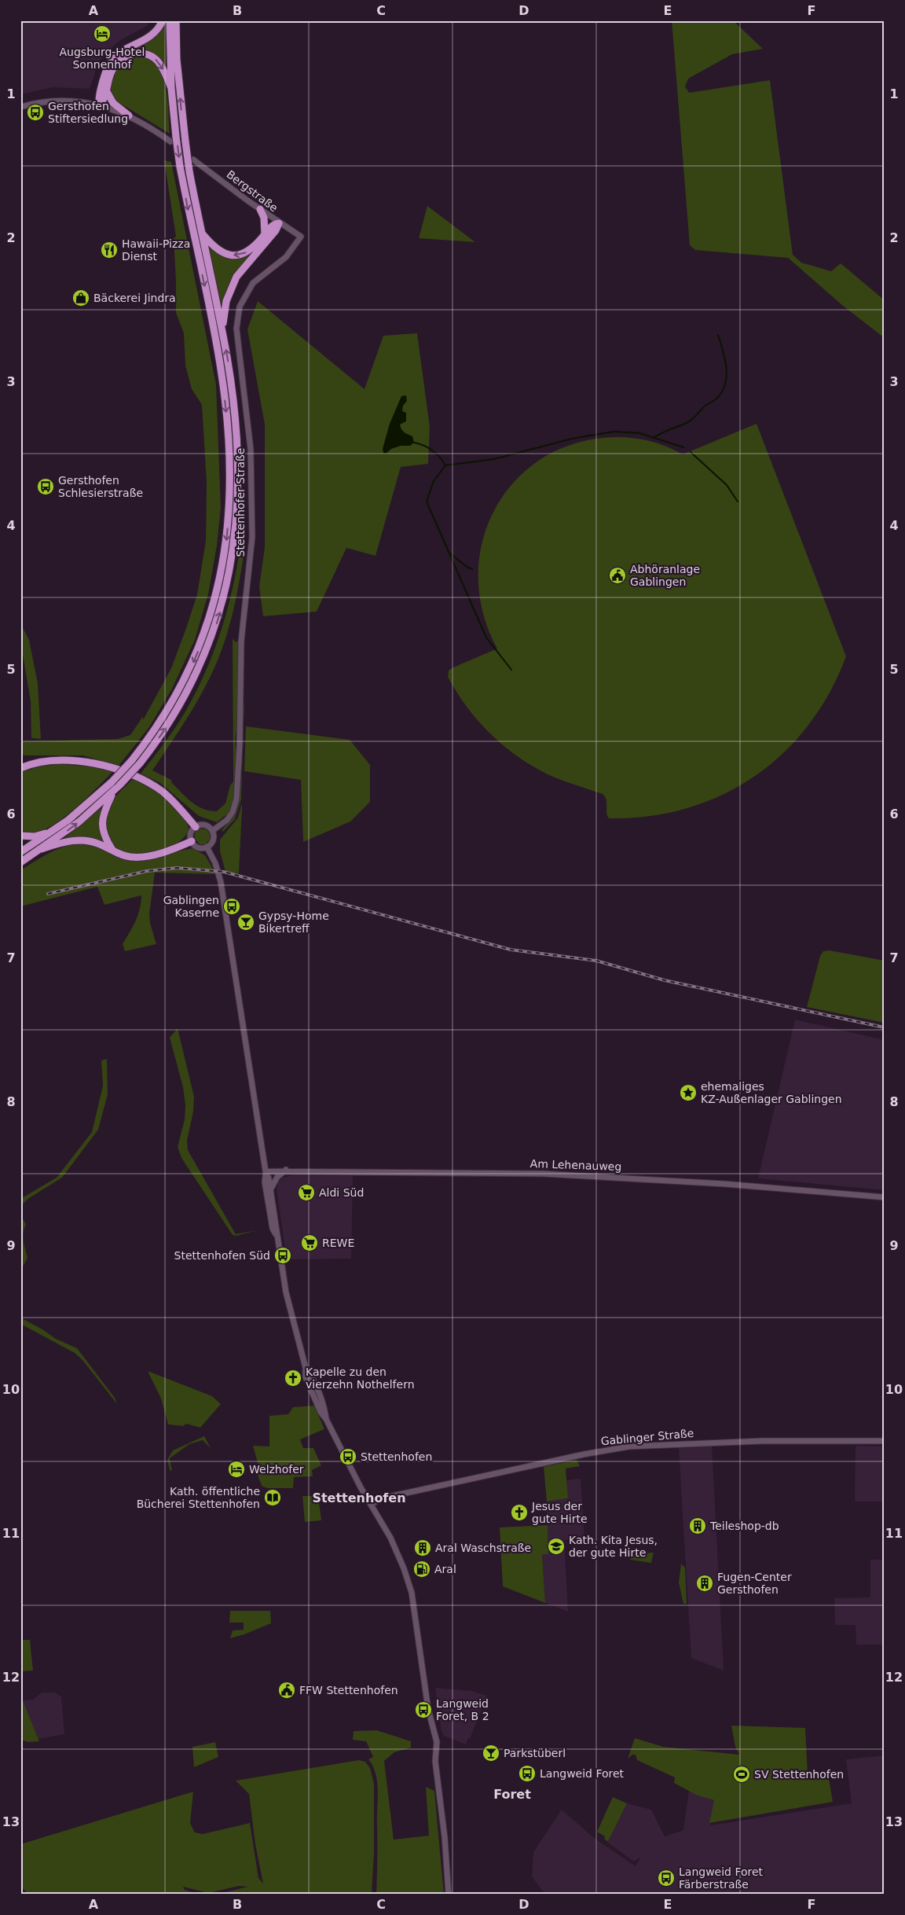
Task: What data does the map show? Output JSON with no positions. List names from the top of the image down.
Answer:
{
  "streets": {
    "street": [
      "Bergstraße",
      "Stettenhofer Straße",
      "Am Lehenauweg",
      "Gablinger Straße"
    ]
  },
  "crossings": [
    ["Bergstraße", "Stettenhofer Straße"]
  ],
  "districts": ["Stettenhofen", "Foret"],
  "places": {
    "hotel": ["Augsburg-Hotel Sonnenhof", "Welzhofer"],
    "bus stop": [
      "Gersthofen Stiftersiedlung",
      "Gersthofen Schlesierstraße",
      "Gablingen Kaserne",
      "Stettenhofen Süd",
      "Stettenhofen",
      "Langweid Foret, B 2",
      "Langweid Foret",
      "Langweid Foret Färberstraße"
    ],
    "restaurant": ["Hawaii-Pizza Dienst"],
    "shop": ["Bäckerei Jindra"],
    "public building": ["Abhöranlage Gablingen", "FFW Stettenhofen"],
    "bar": ["Gypsy-Home Bikertreff", "Parkstüberl"],
    "place": ["ehemaliges KZ-Außenlager Gablingen"],
    "supermarket": ["Aldi Süd", "REWE"],
    "church": ["Kapelle zu den vierzehn Nothelfern", "Jesus der gute Hirte"],
    "library": ["Kath. öffentliche Bücherei Stettenhofen"],
    "building": ["Teileshop-db", "Aral Waschstraße", "Fugen-Center Gersthofen"],
    "school or university": ["Kath. Kita Jesus, der gute Hirte"],
    "fuel station": ["Aral"],
    "sports": ["SV Stettenhofen"]
  },
  "grid": {
    "columns": [
      "A",
      "B",
      "C",
      "D",
      "E",
      "F"
    ],
    "rows": [
      "1",
      "2",
      "3",
      "4",
      "5",
      "6",
      "7",
      "8",
      "9",
      "10",
      "11",
      "12",
      "13"
    ]
  }
}
